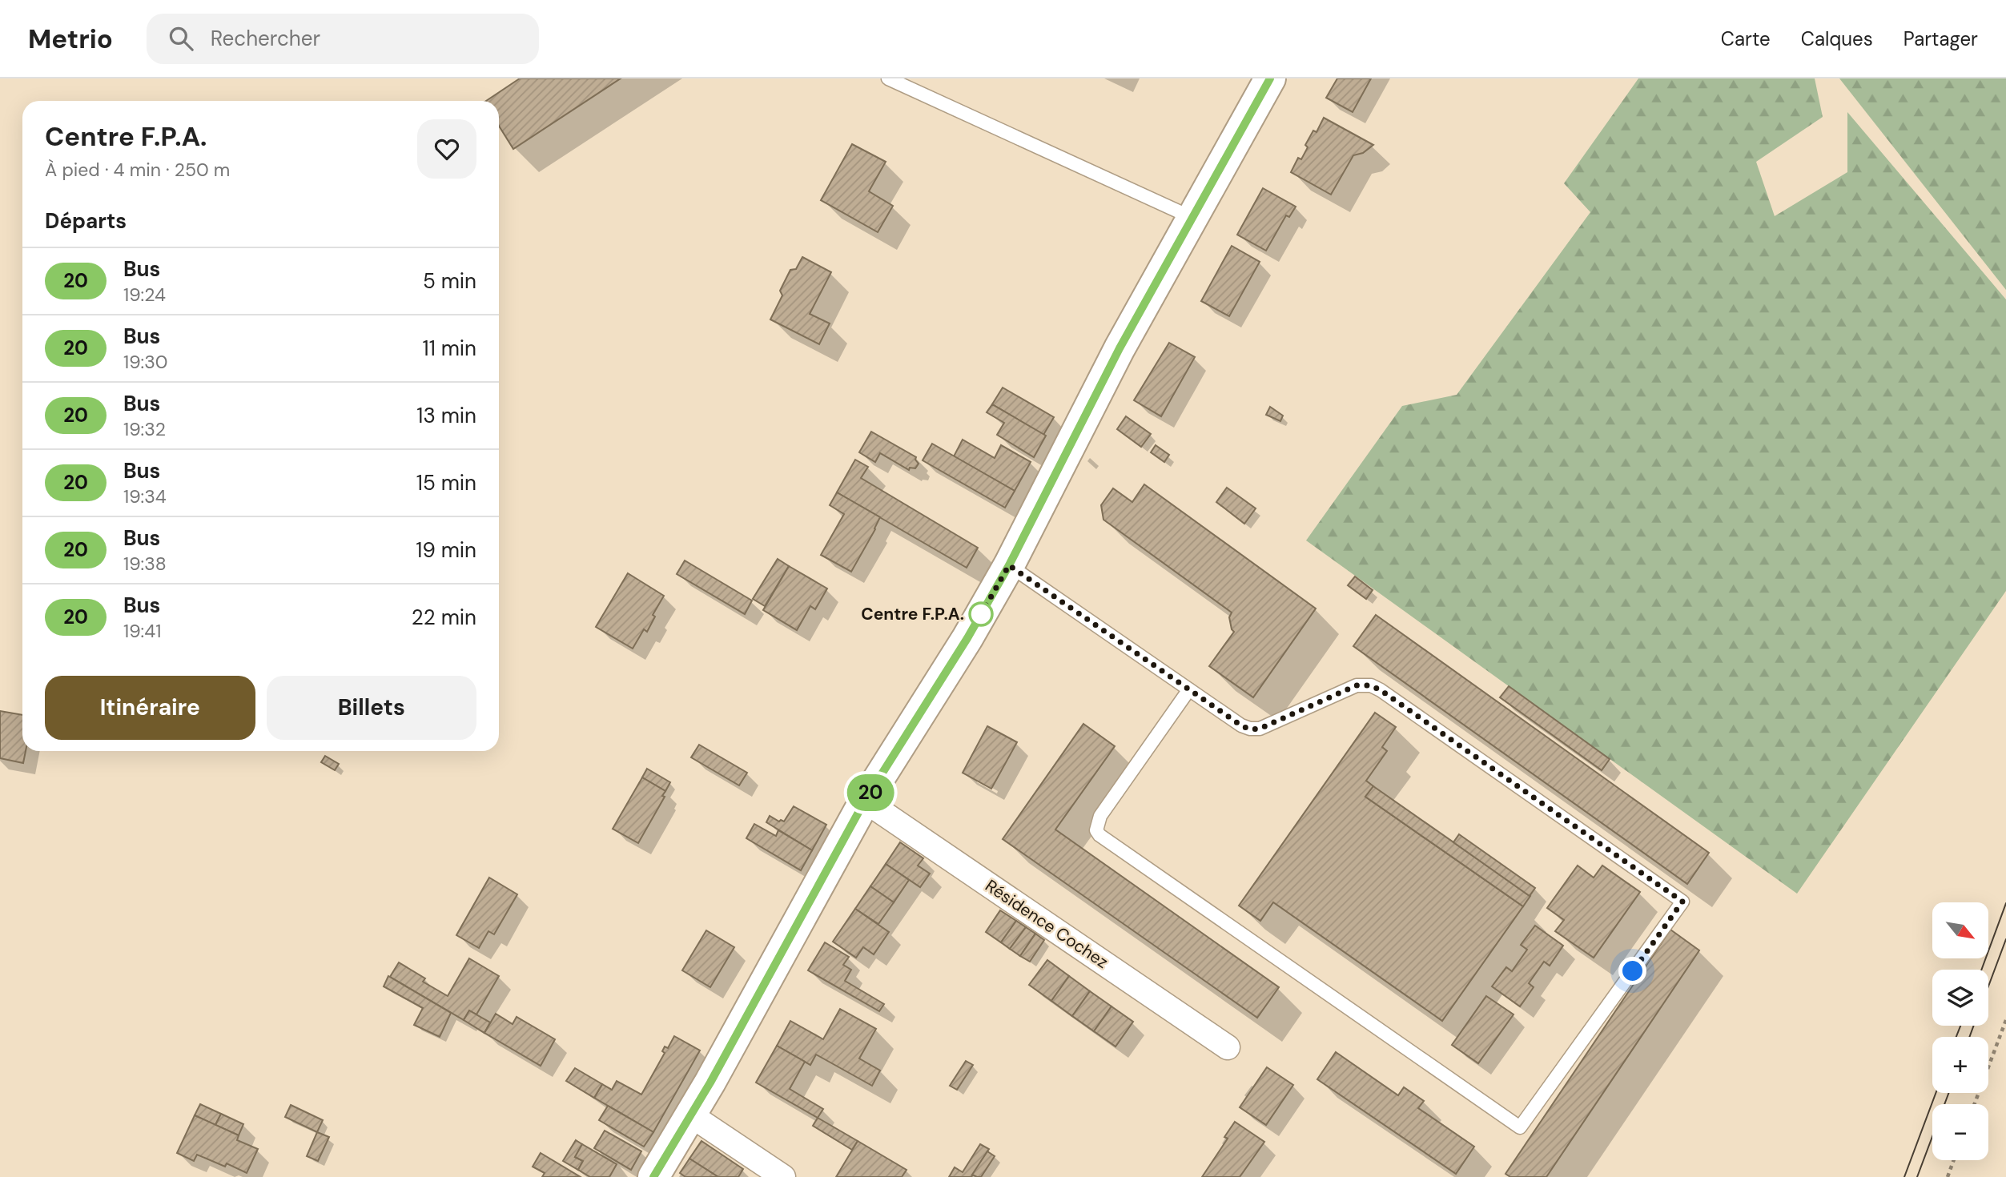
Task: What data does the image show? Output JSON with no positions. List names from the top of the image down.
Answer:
{
  "streets": {
    "street": ["Résidence Cochez"]
  },
  "places": ["Centre F.P.A."],
  "lines": ["bus line 20"],
  "north": "bottom right",
  "page": {
    "header": "Metrio",
    "search": "Rechercher",
    "nav": ["Carte", "Calques", "Partager"],
    "on_map": "20",
    "heading": [
      ["Centre F.P.A.", "À pied · 4 min · 250 m"],
      "Départs"
    ],
    "list": [
      {
        "mark": "20",
        "name": "Bus",
        "note": "19:24",
        "value": "5 min"
      },
      {
        "mark": "20",
        "name": "Bus",
        "note": "19:30",
        "value": "11 min"
      },
      {
        "mark": "20",
        "name": "Bus",
        "note": "19:32",
        "value": "13 min"
      },
      {
        "mark": "20",
        "name": "Bus",
        "note": "19:34",
        "value": "15 min"
      },
      {
        "mark": "20",
        "name": "Bus",
        "note": "19:38",
        "value": "19 min"
      },
      {
        "mark": "20",
        "name": "Bus",
        "note": "19:41",
        "value": "22 min"
      }
    ],
    "buttons": ["Itinéraire", "Billets"],
    "map_buttons": ["+", "−"]
  }
}
